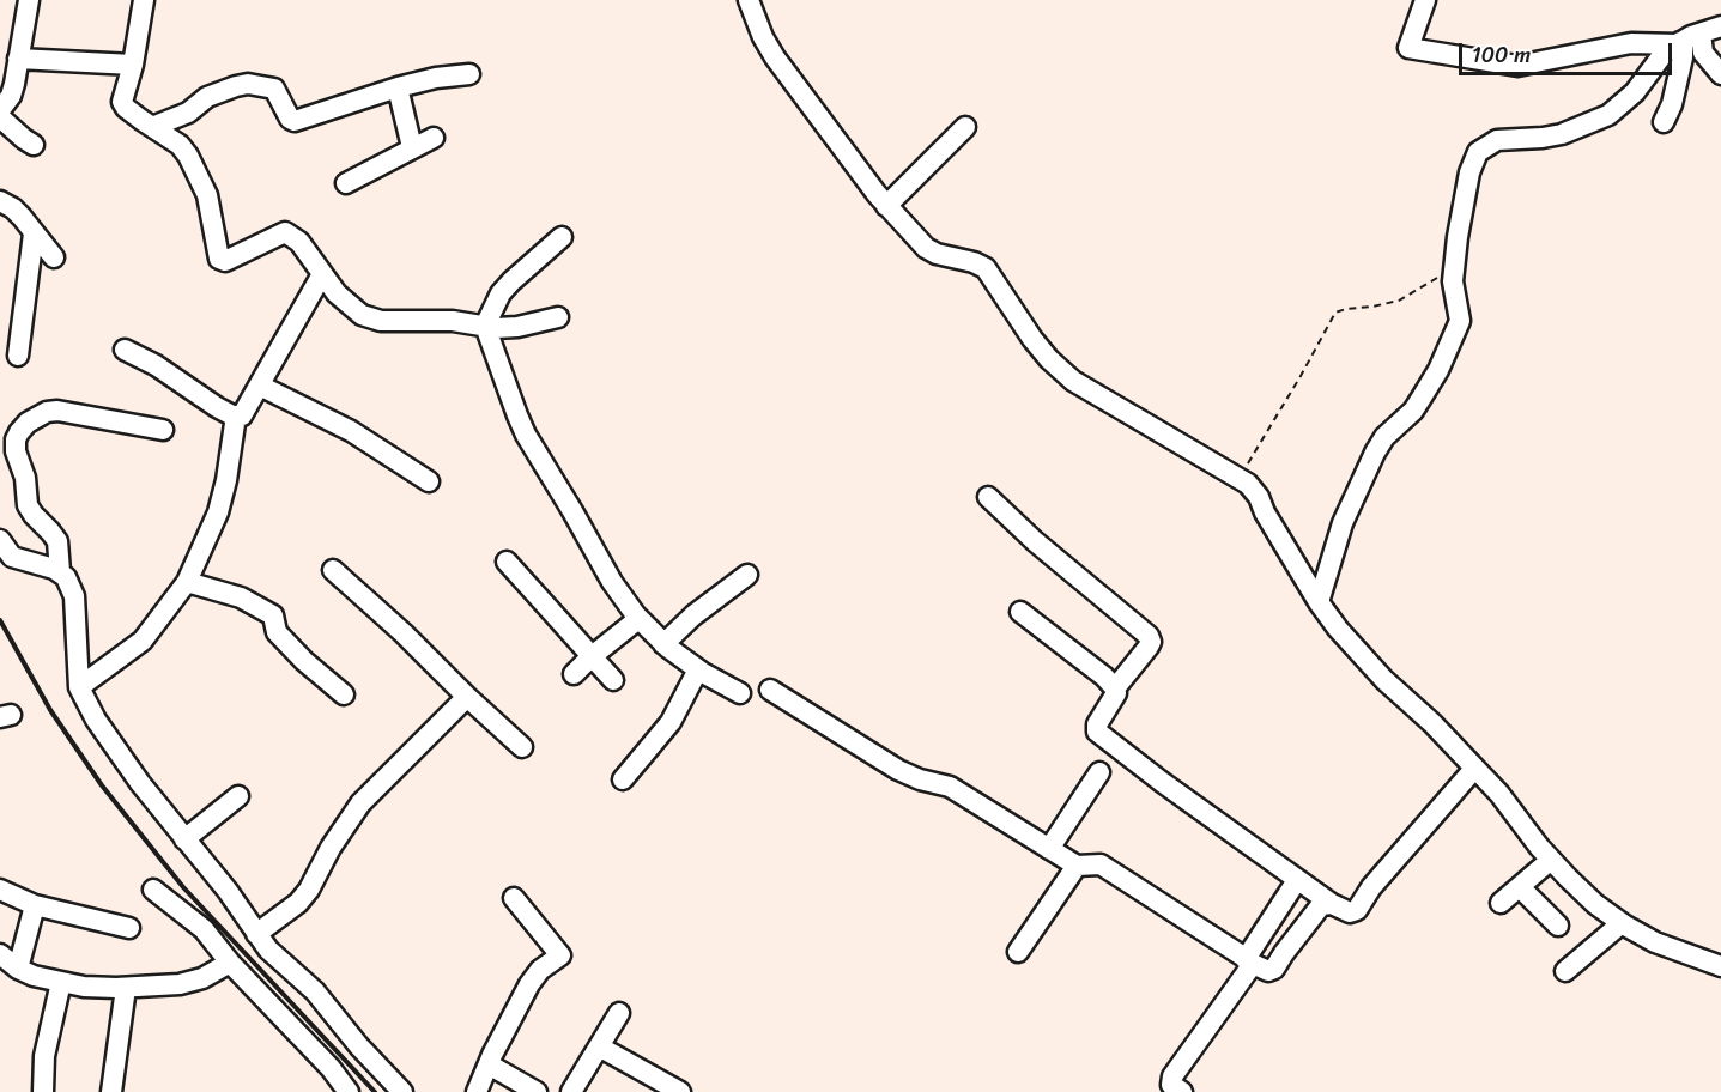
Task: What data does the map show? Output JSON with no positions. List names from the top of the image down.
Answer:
{
  "scale_bar": "100 m"
}
